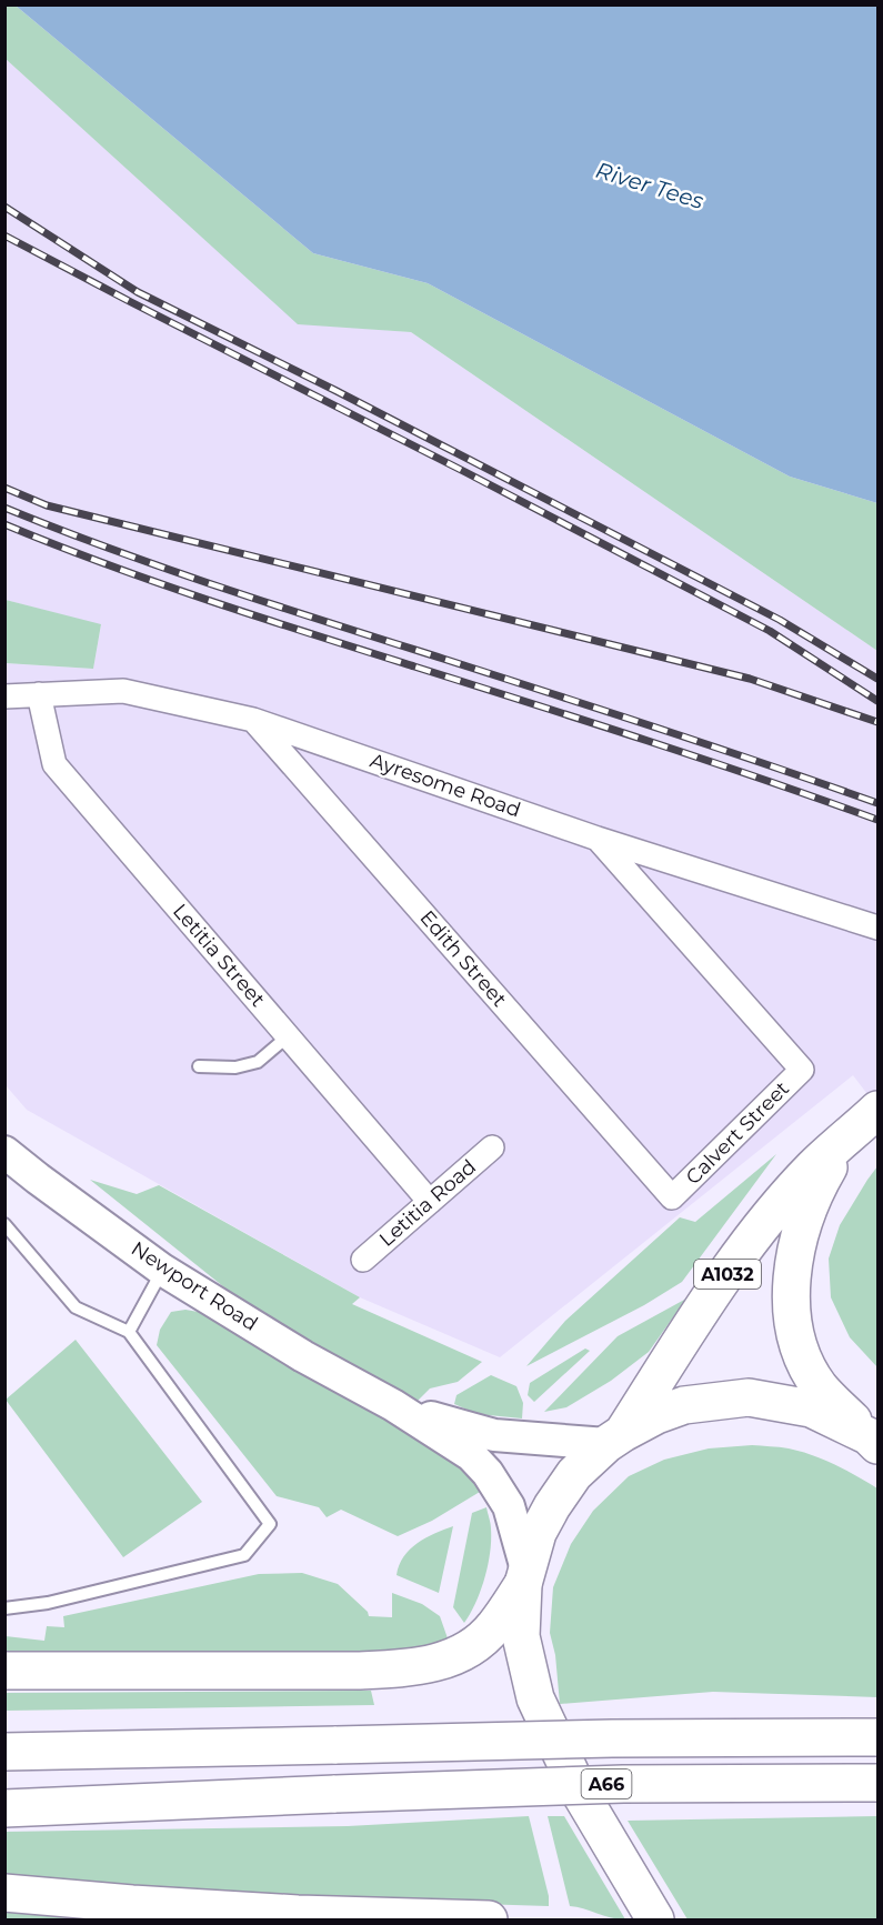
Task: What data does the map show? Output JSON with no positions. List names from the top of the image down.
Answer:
{
  "streets": {
    "main road": ["A1032", "Newport Road", "A66"],
    "street": [
      "Ayresome Road",
      "Letitia Street",
      "Edith Street",
      "Calvert Street",
      "Letitia Road"
    ]
  },
  "crossings": [
    ["Ayresome Road", "Letitia Street"],
    ["Ayresome Road", "Edith Street"],
    ["Ayresome Road", "Calvert Street"],
    ["Letitia Street", "Letitia Road"],
    ["Edith Street", "Calvert Street"],
    ["A1032", "Newport Road"]
  ],
  "water": ["River Tees"]
}
